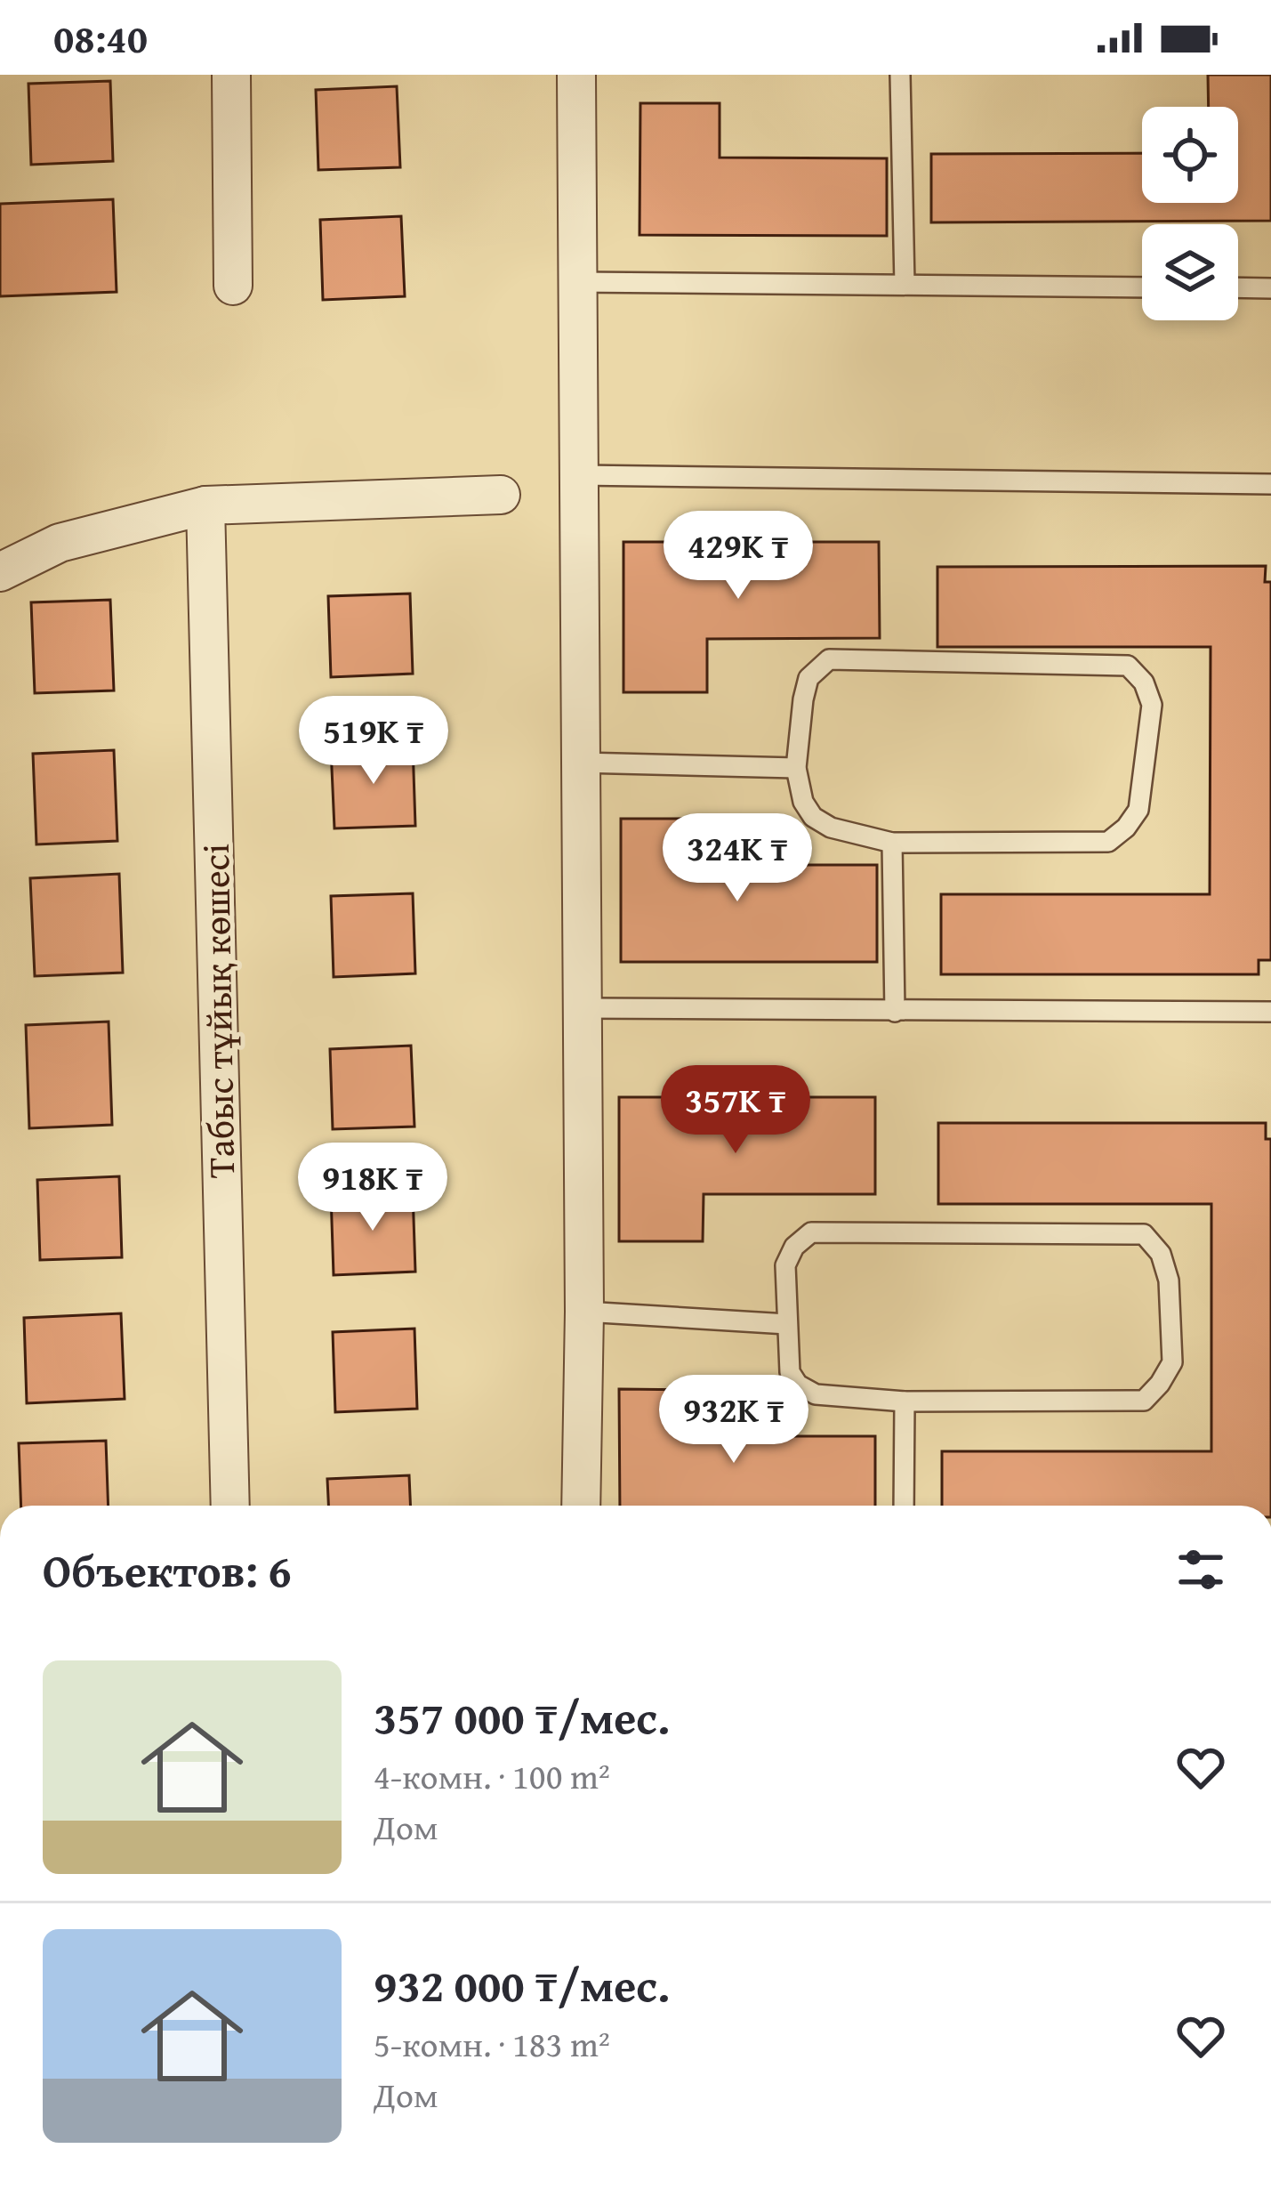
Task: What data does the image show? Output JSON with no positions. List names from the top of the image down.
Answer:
{
  "streets": {
    "street": ["Табыс тұйық көшесі"]
  },
  "page": {
    "status": "08:40",
    "price": [
      "429K ₸",
      "519K ₸",
      "324K ₸",
      "357K ₸",
      "918K ₸",
      "932K ₸"
    ],
    "heading": "Объектов: 6",
    "list": [
      {
        "name": "357 000 ₸/мес.",
        "note": "4-комн. · 100 m² · Дом"
      },
      {
        "name": "932 000 ₸/мес.",
        "note": "5-комн. · 183 m² · Дом"
      }
    ]
  }
}
